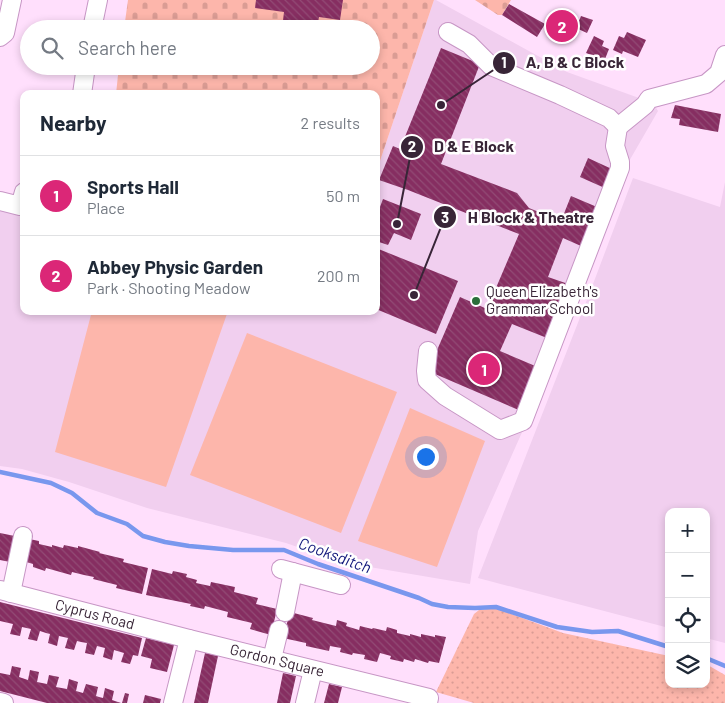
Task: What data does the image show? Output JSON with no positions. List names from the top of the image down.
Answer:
{
  "streets": {
    "street": ["Cyprus Road", "Gordon Square"]
  },
  "crossings": [
    ["Cyprus Road", "Gordon Square"]
  ],
  "water": ["Cooksditch"],
  "places": [
    "A, B & C Block",
    "D & E Block",
    "H Block & Theatre",
    "Queen Elizabeth's Grammar School"
  ],
  "page": {
    "pins": ["2", "1"],
    "search": "Search here",
    "heading": ["Nearby", "2 results"],
    "list": [
      {
        "mark": "1",
        "name": "Sports Hall",
        "note": "Place",
        "value": "50 m"
      },
      {
        "mark": "2",
        "name": "Abbey Physic Garden",
        "note": "Park · Shooting Meadow",
        "value": "200 m"
      }
    ],
    "map_buttons": ["+", "−"]
  }
}
